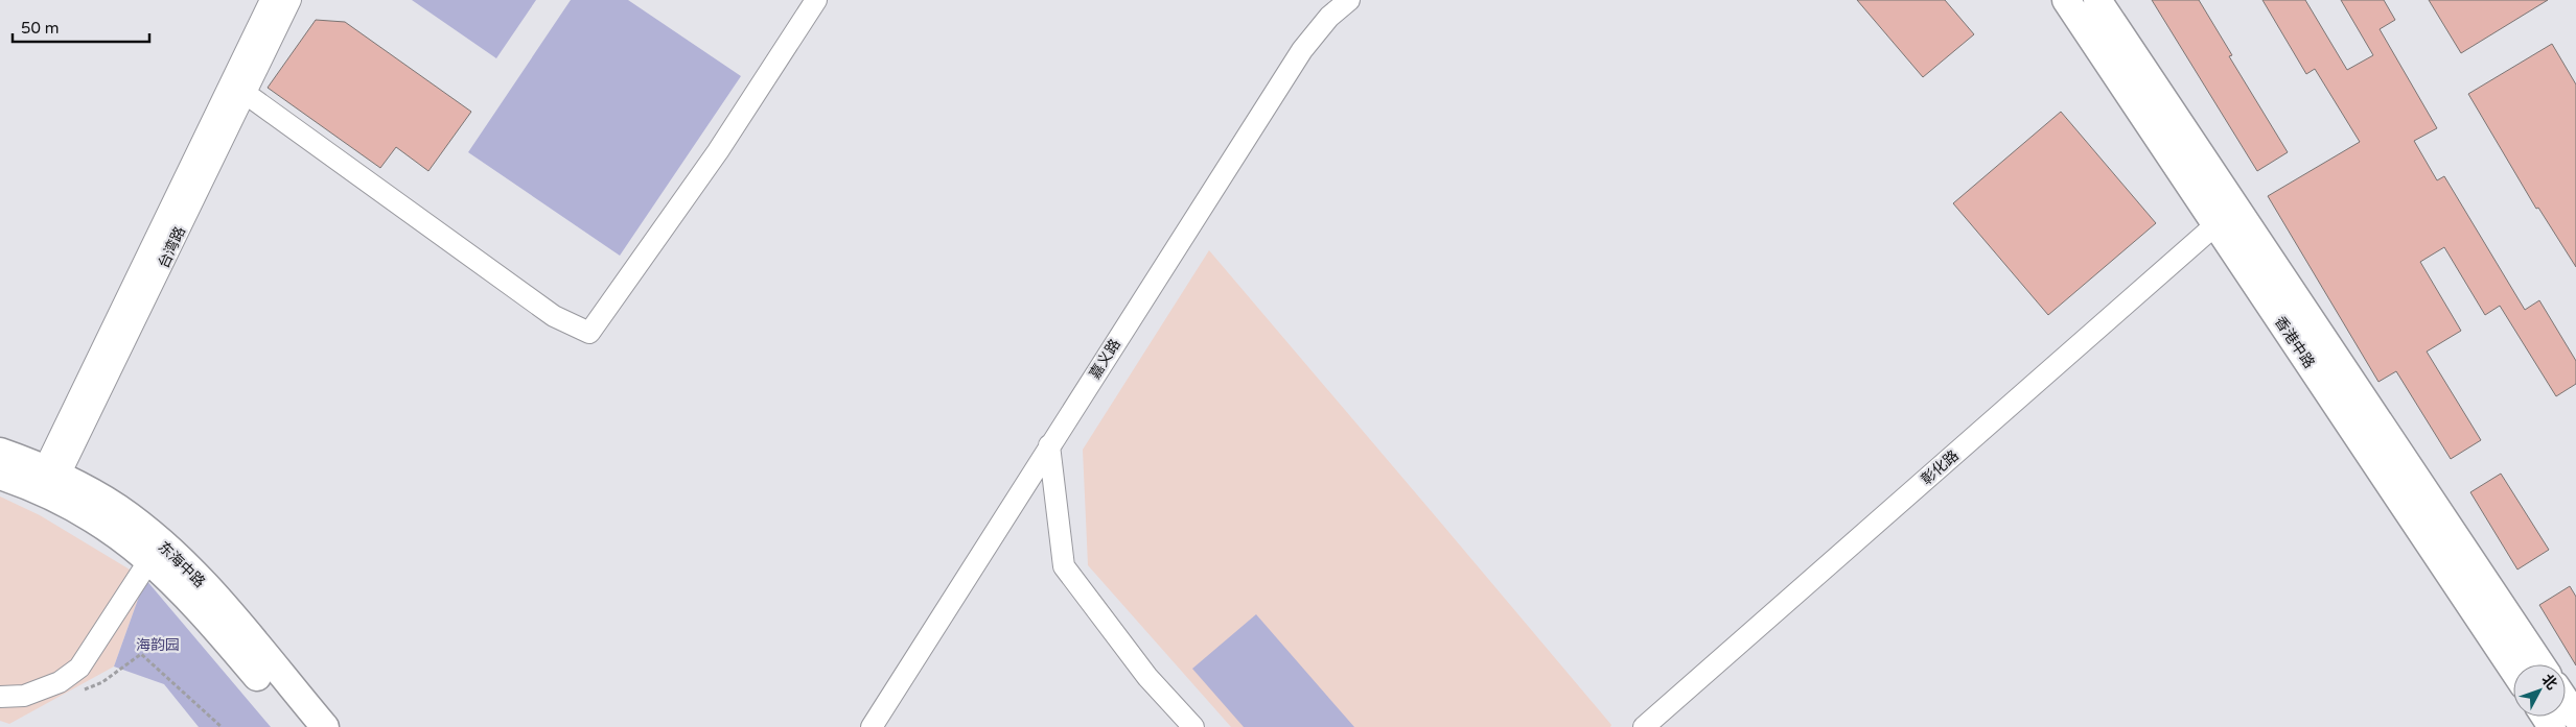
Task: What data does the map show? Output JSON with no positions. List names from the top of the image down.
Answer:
{
  "streets": {
    "main road": ["香港中路", "东海中路"],
    "street": ["台湾路", "嘉义路", "彰化路"]
  },
  "crossings": [
    ["台湾路", "东海中路"],
    ["香港中路", "彰化路"]
  ],
  "parks": ["海韵园"],
  "scale_bar": "50 m",
  "north": "top right"
}
